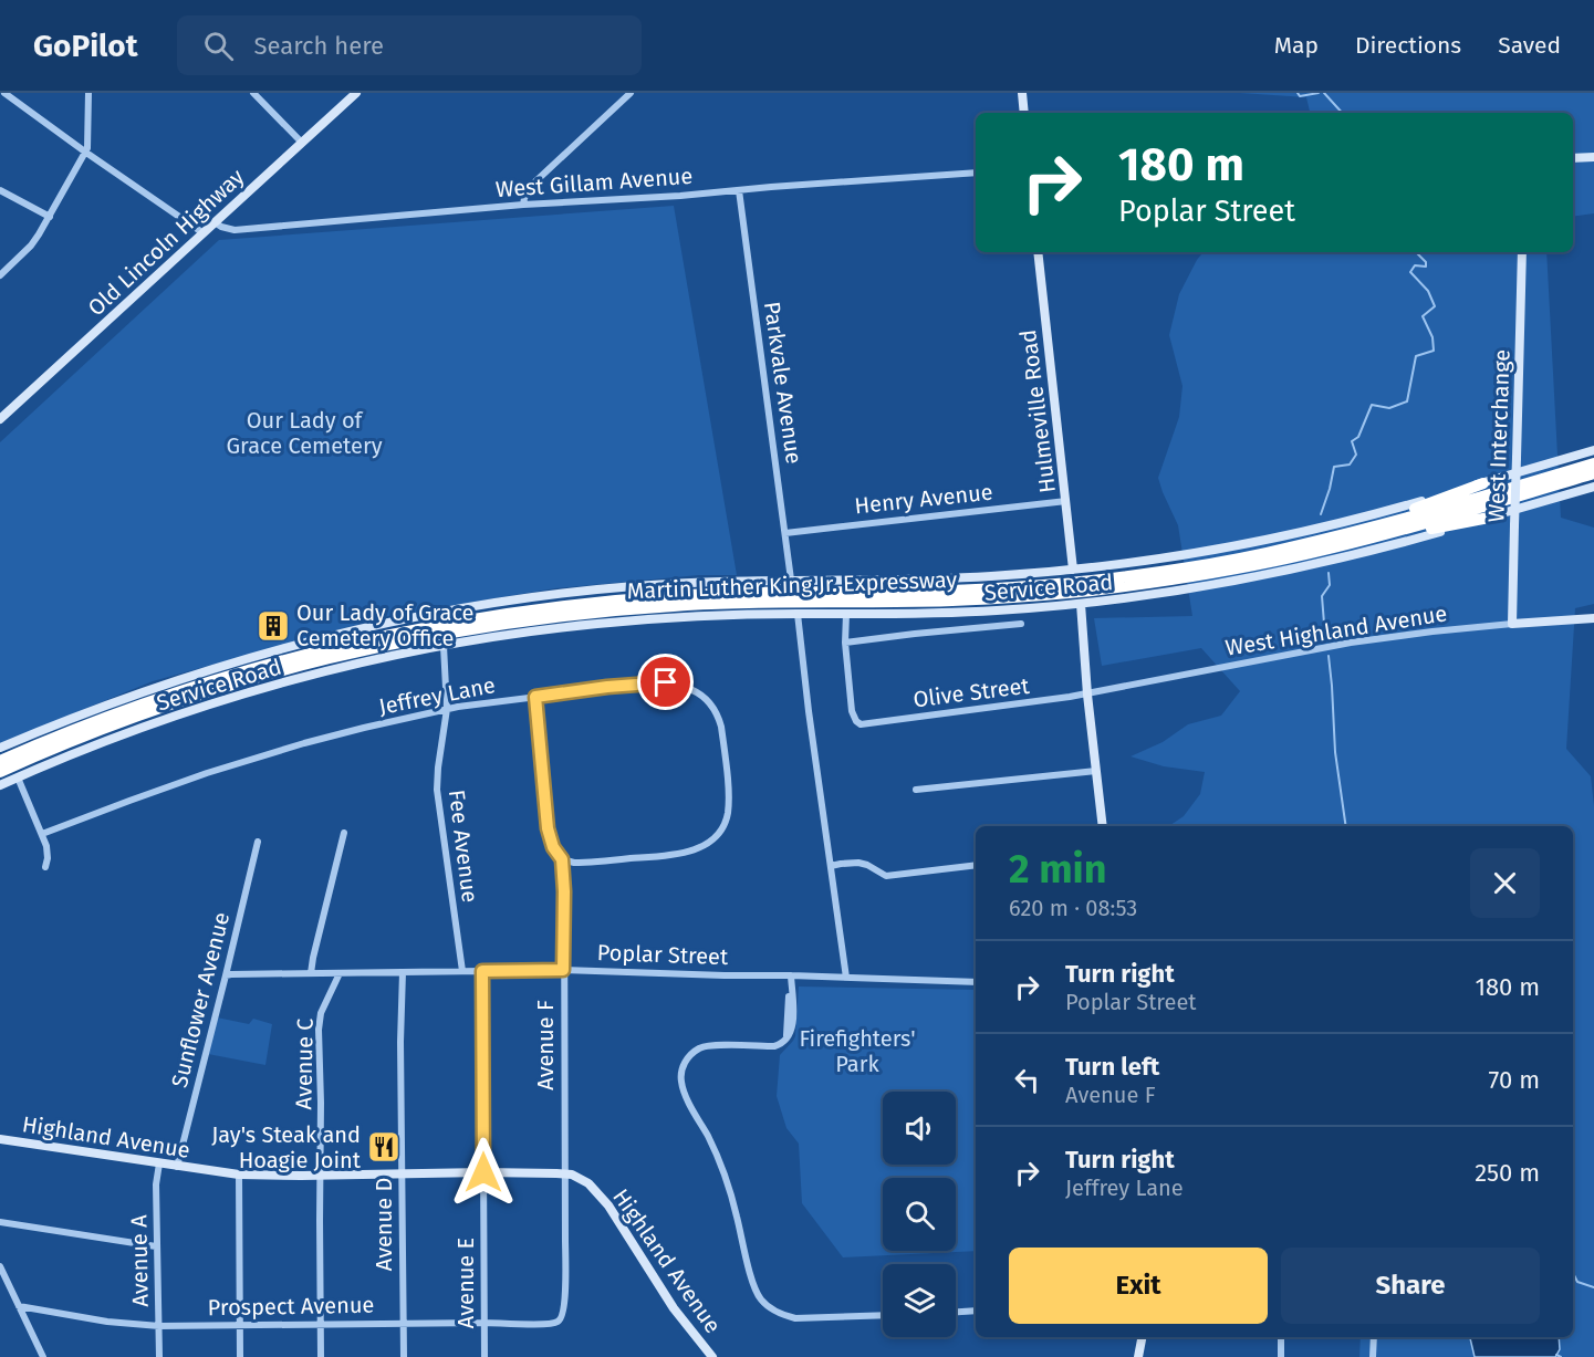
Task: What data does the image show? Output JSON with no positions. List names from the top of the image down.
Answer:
{
  "streets": {
    "highway": ["Martin Luther King Jr. Expressway"],
    "street": [
      "West Gillam Avenue",
      "Old Lincoln Highway",
      "Parkvale Avenue",
      "Hulmeville Road",
      "West Interchange",
      "Henry Avenue",
      "Service Road",
      "West Highland Avenue",
      "Olive Street",
      "Jeffrey Lane",
      "Fee Avenue",
      "Poplar Street",
      "Sunflower Avenue",
      "Avenue F",
      "Avenue C",
      "Highland Avenue",
      "Avenue D",
      "Avenue A",
      "Avenue E",
      "Prospect Avenue"
    ]
  },
  "crossings": [
    ["West Gillam Avenue", "Old Lincoln Highway"],
    ["West Gillam Avenue", "Parkvale Avenue"],
    ["Parkvale Avenue", "Henry Avenue"],
    ["Parkvale Avenue", "Service Road"],
    ["Hulmeville Road", "Henry Avenue"],
    ["Hulmeville Road", "Service Road"],
    ["West Interchange", "West Highland Avenue"],
    ["Martin Luther King Jr. Expressway", "Service Road"],
    ["Service Road", "Fee Avenue"],
    ["West Highland Avenue", "Olive Street"],
    ["Jeffrey Lane", "Fee Avenue"],
    ["Jeffrey Lane", "Avenue F"],
    ["Fee Avenue", "Poplar Street"],
    ["Poplar Street", "Sunflower Avenue"],
    ["Poplar Street", "Avenue F"],
    ["Poplar Street", "Avenue C"],
    ["Poplar Street", "Avenue D"],
    ["Poplar Street", "Avenue E"],
    ["Sunflower Avenue", "Highland Avenue"],
    ["Avenue F", "Highland Avenue"],
    ["Avenue F", "Prospect Avenue"],
    ["Avenue C", "Highland Avenue"],
    ["Avenue C", "Prospect Avenue"],
    ["Highland Avenue", "Avenue D"],
    ["Highland Avenue", "Avenue A"],
    ["Highland Avenue", "Avenue E"],
    ["Avenue D", "Prospect Avenue"],
    ["Avenue A", "Prospect Avenue"],
    ["Avenue E", "Prospect Avenue"]
  ],
  "parks": ["Our Lady of Grace Cemetery", "Firefighters' Park"],
  "places": {
    "building": ["Our Lady of Grace Cemetery Office"],
    "restaurant": ["Jay's Steak and Hoagie Joint"]
  },
  "page": {
    "header": "GoPilot",
    "search": "Search here",
    "nav": ["Map", "Directions", "Saved"],
    "turn": ["180 m", "Poplar Street"],
    "heading": ["2 min", "620 m · 08:53"],
    "list": [
      {
        "name": "Turn right",
        "note": "Poplar Street",
        "value": "180 m"
      },
      {
        "name": "Turn left",
        "note": "Avenue F",
        "value": "70 m"
      },
      {
        "name": "Turn right",
        "note": "Jeffrey Lane",
        "value": "250 m"
      }
    ],
    "buttons": ["Exit", "Share"]
  }
}
